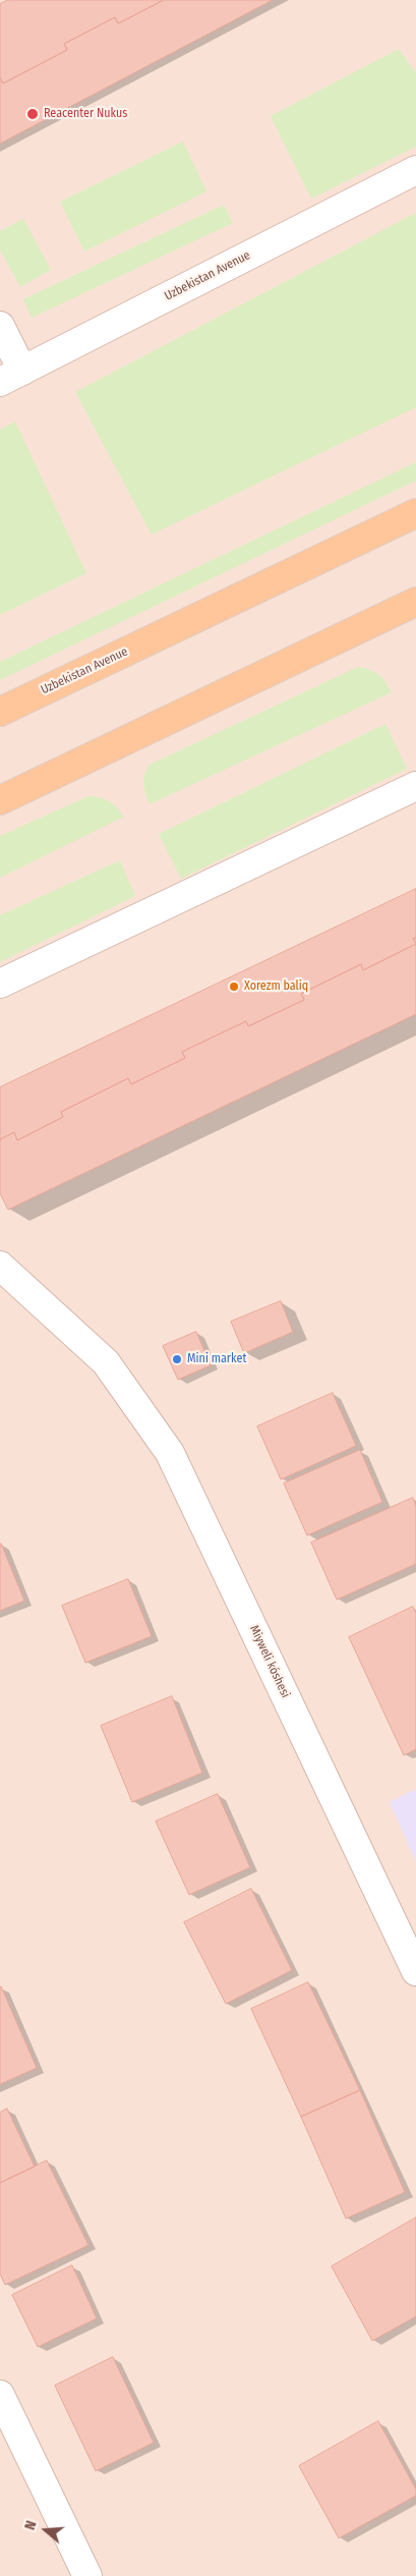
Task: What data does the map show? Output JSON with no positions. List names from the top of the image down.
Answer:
{
  "streets": {
    "main road": ["Uzbekistan Avenue"],
    "street": ["Miyweli kóshesi"]
  },
  "places": ["Reacenter Nukus", "Xorezm baliq", "Mini market"],
  "north": "left"
}
